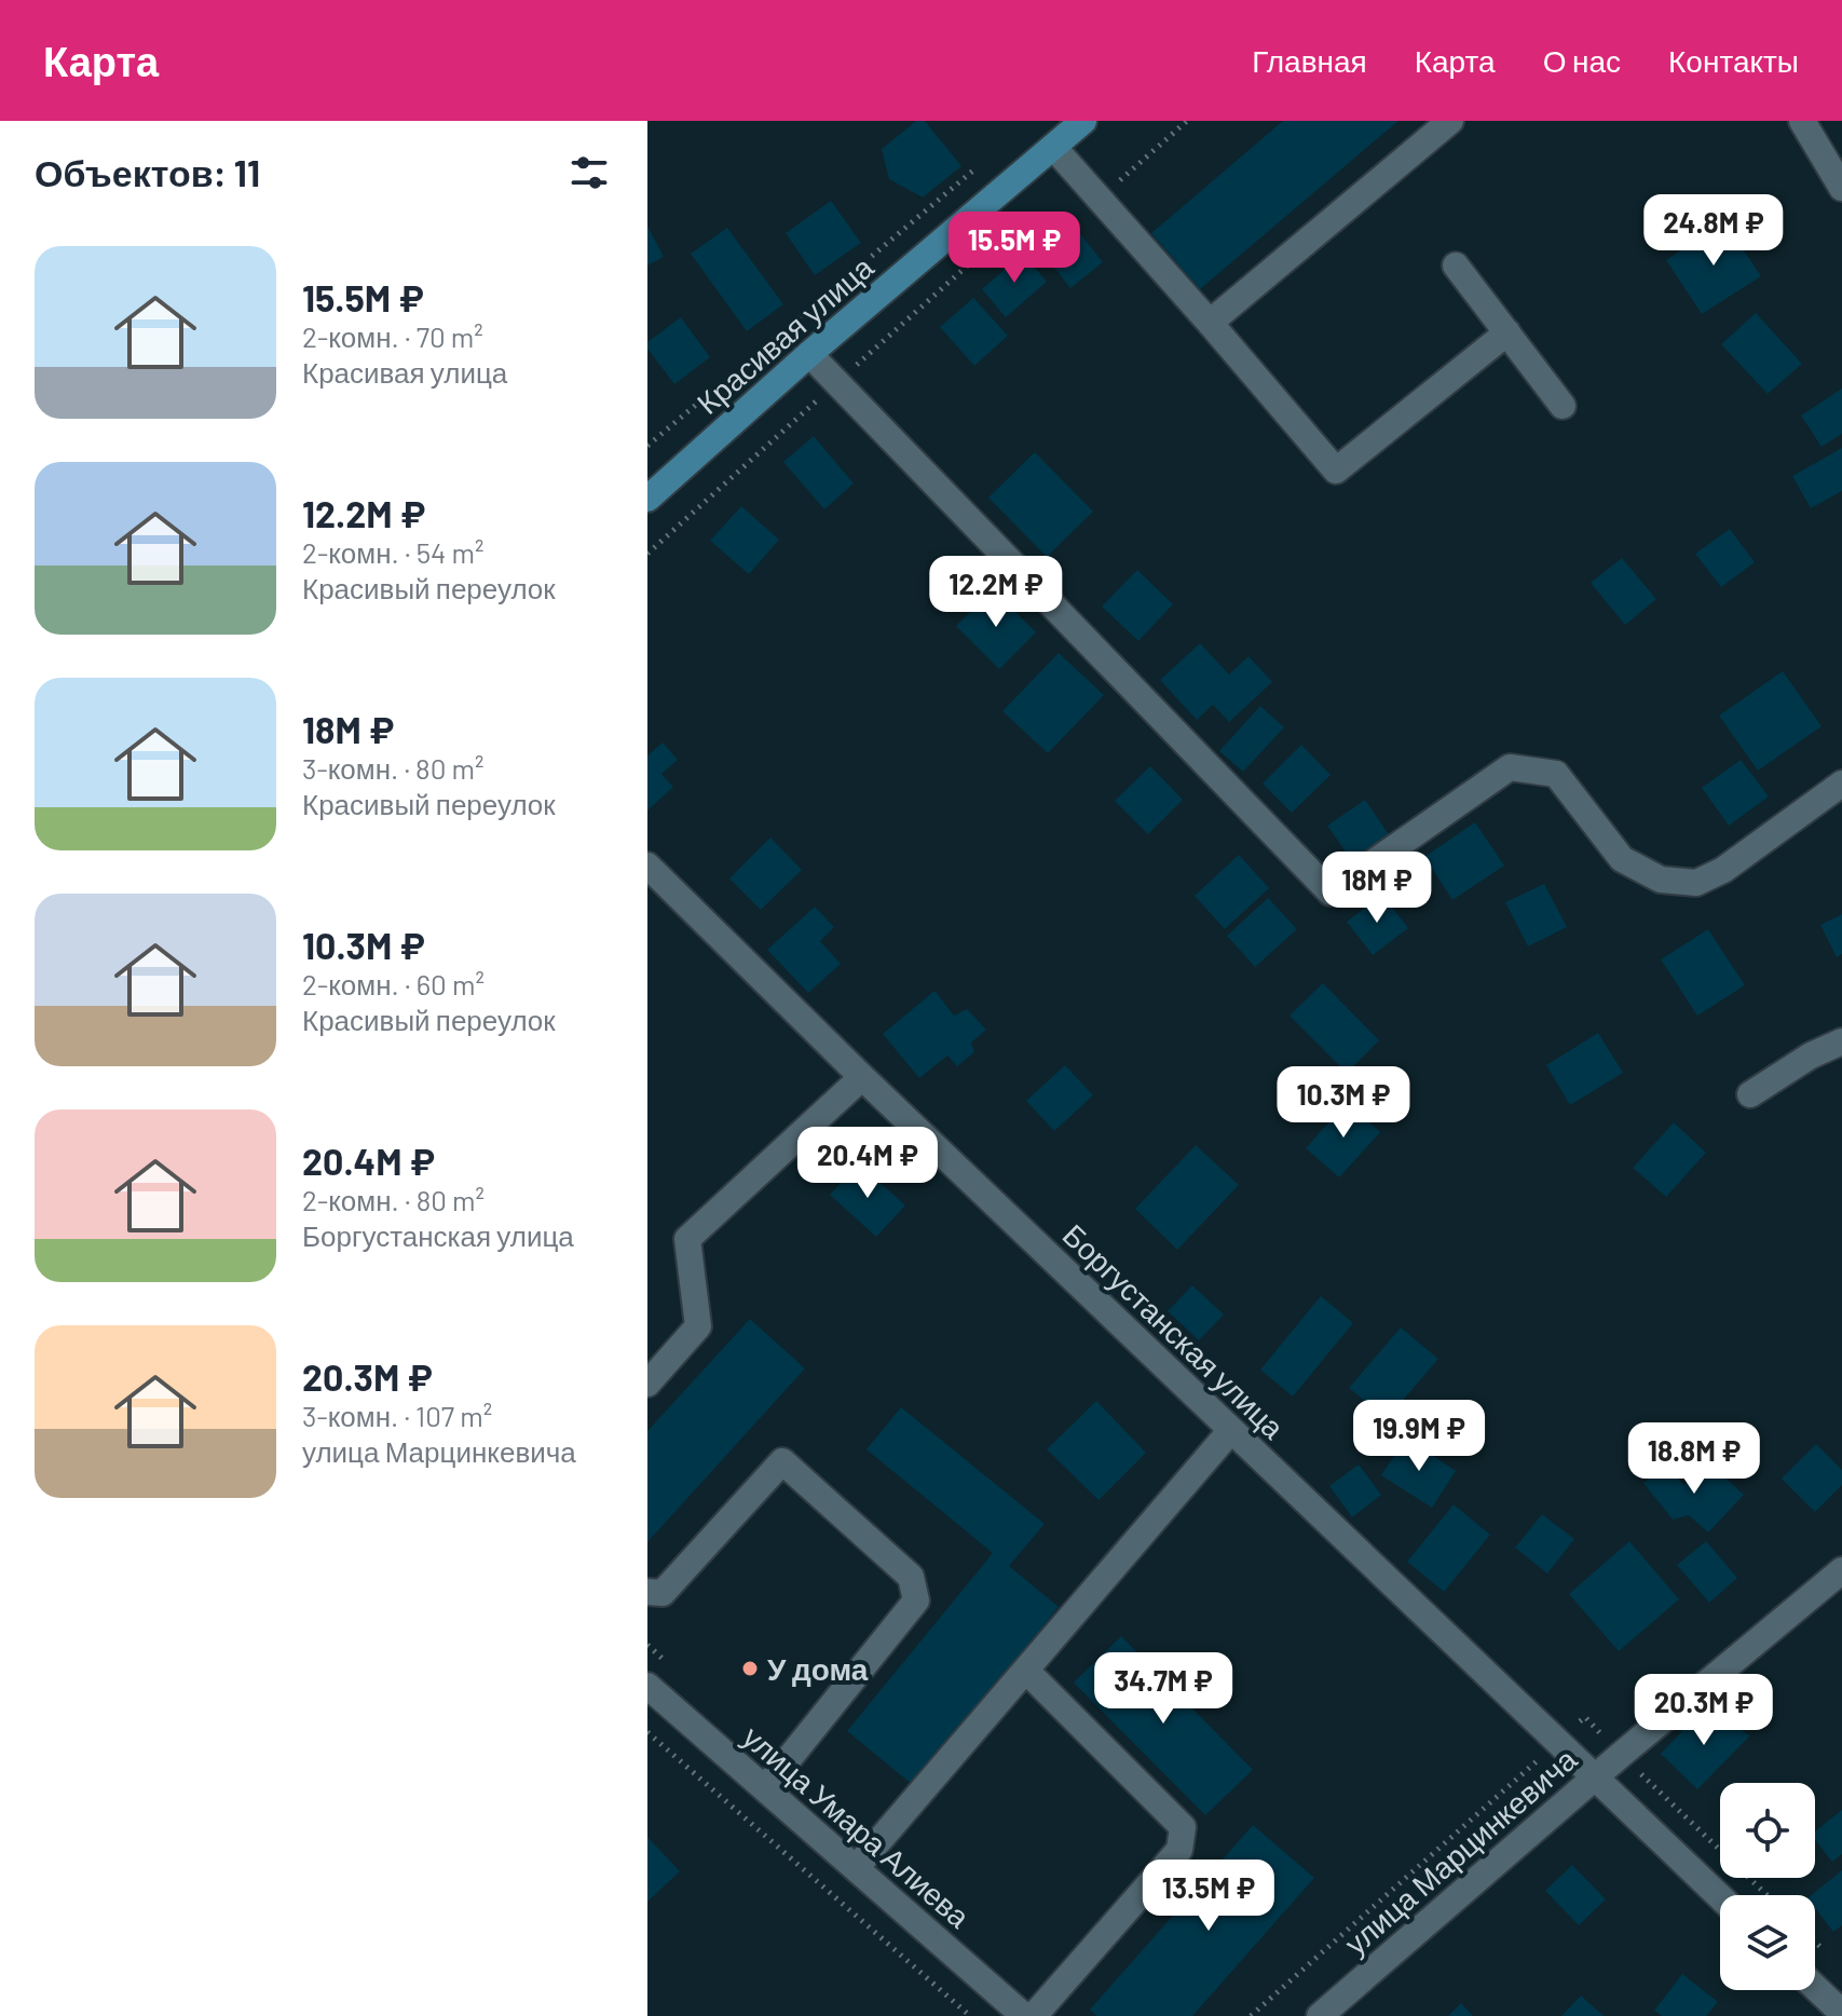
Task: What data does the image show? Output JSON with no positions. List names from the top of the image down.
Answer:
{
  "streets": {
    "main road": ["Красивая улица"],
    "street": ["Боргустанская улица", "улица Умара Алиева", "улица Марцинкевича"]
  },
  "crossings": [
    ["Боргустанская улица", "улица Марцинкевича"]
  ],
  "places": ["У дома"],
  "page": {
    "header": "Карта",
    "nav": [
      "Главная",
      "Карта",
      "О нас",
      "Контакты"
    ],
    "heading": "Объектов: 11",
    "price": [
      "24.8M ₽",
      "15.5M ₽",
      "12.2M ₽",
      "18M ₽",
      "10.3M ₽",
      "20.4M ₽",
      "19.9M ₽",
      "18.8M ₽",
      "34.7M ₽",
      "20.3M ₽",
      "13.5M ₽"
    ],
    "list": [
      {
        "name": "15.5M ₽",
        "note": "2-комн. · 70 m² · Красивая улица"
      },
      {
        "name": "12.2M ₽",
        "note": "2-комн. · 54 m² · Красивый переулок"
      },
      {
        "name": "18M ₽",
        "note": "3-комн. · 80 m² · Красивый переулок"
      },
      {
        "name": "10.3M ₽",
        "note": "2-комн. · 60 m² · Красивый переулок"
      },
      {
        "name": "20.4M ₽",
        "note": "2-комн. · 80 m² · Боргустанская улица"
      },
      {
        "name": "20.3M ₽",
        "note": "3-комн. · 107 m² · улица Марцинкевича"
      }
    ]
  }
}
